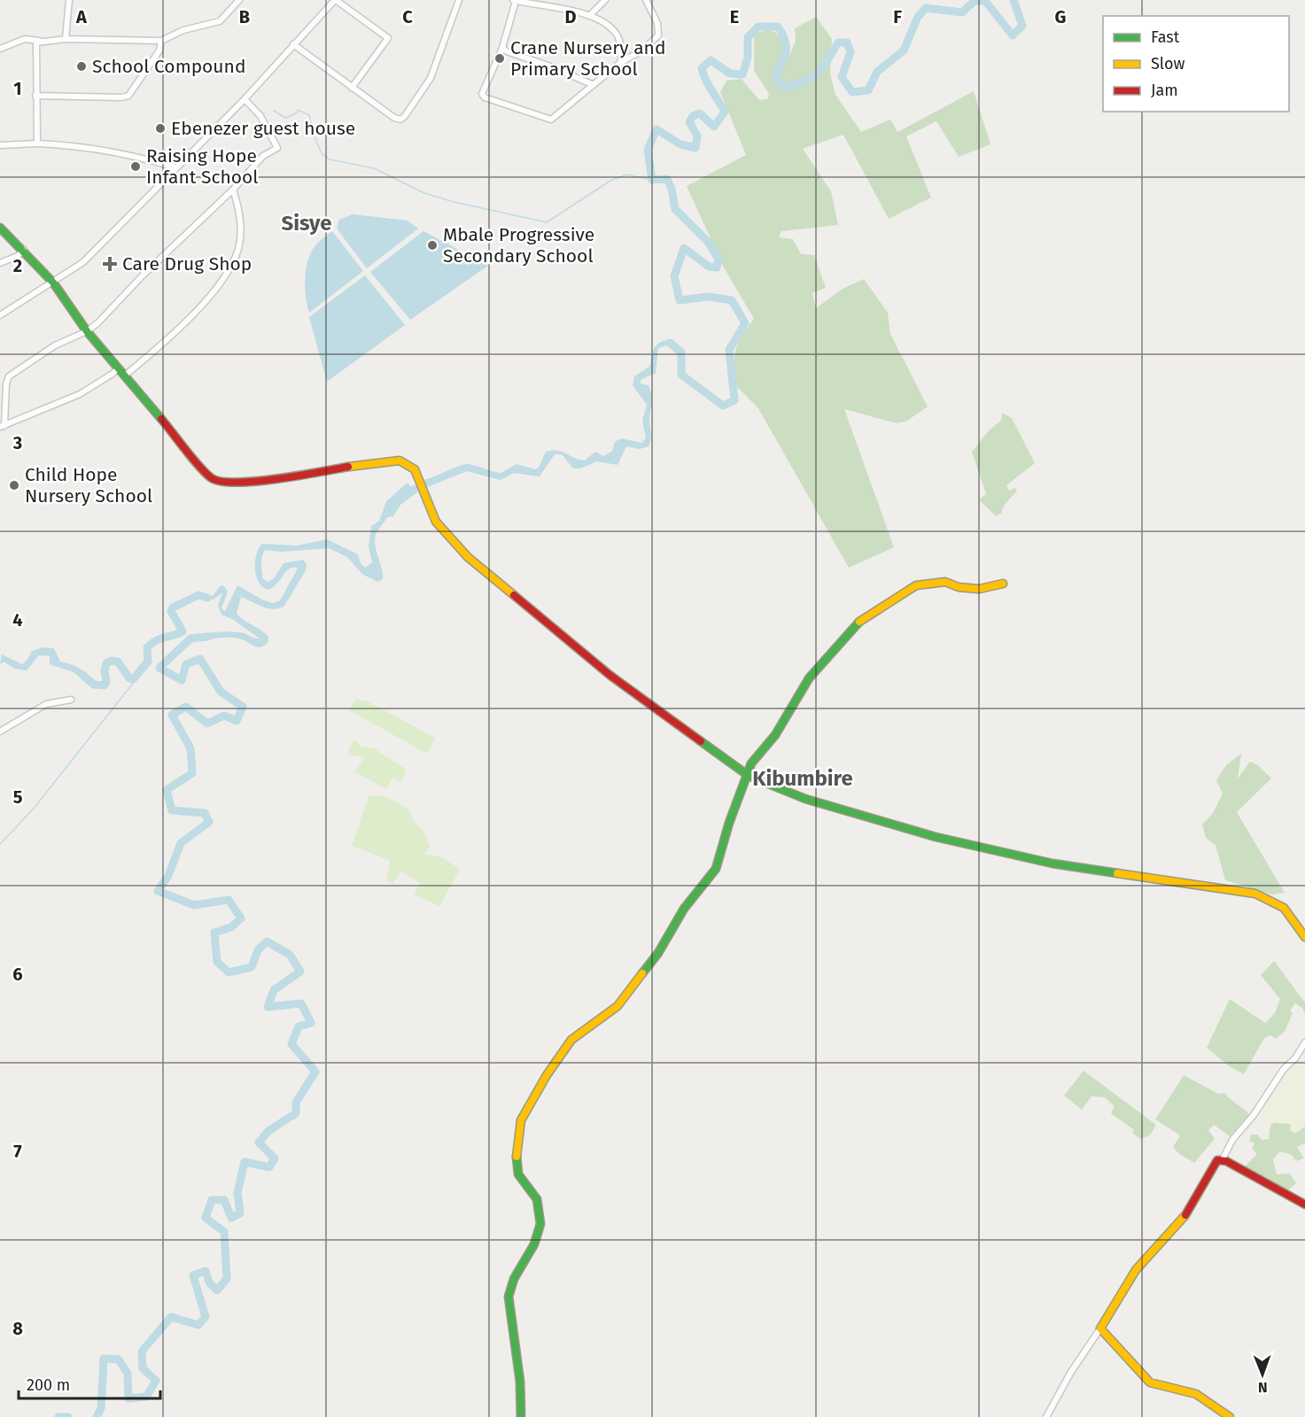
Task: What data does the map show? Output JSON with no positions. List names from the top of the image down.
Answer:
{
  "districts": ["Sisye", "Kibumbire"],
  "places": {
    "other": [
      "Crane Nursery and Primary School",
      "School Compound",
      "Ebenezer guest house",
      "Raising Hope Infant School",
      "Mbale Progressive Secondary School",
      "Child Hope Nursery School"
    ],
    "health": ["Care Drug Shop"]
  },
  "legend": ["Fast", "Slow", "Jam"],
  "scale_bar": "200 m",
  "north": "bottom",
  "grid": {
    "columns": [
      "A",
      "B",
      "C",
      "D",
      "E",
      "F",
      "G"
    ],
    "rows": [
      "1",
      "2",
      "3",
      "4",
      "5",
      "6",
      "7",
      "8"
    ]
  }
}
